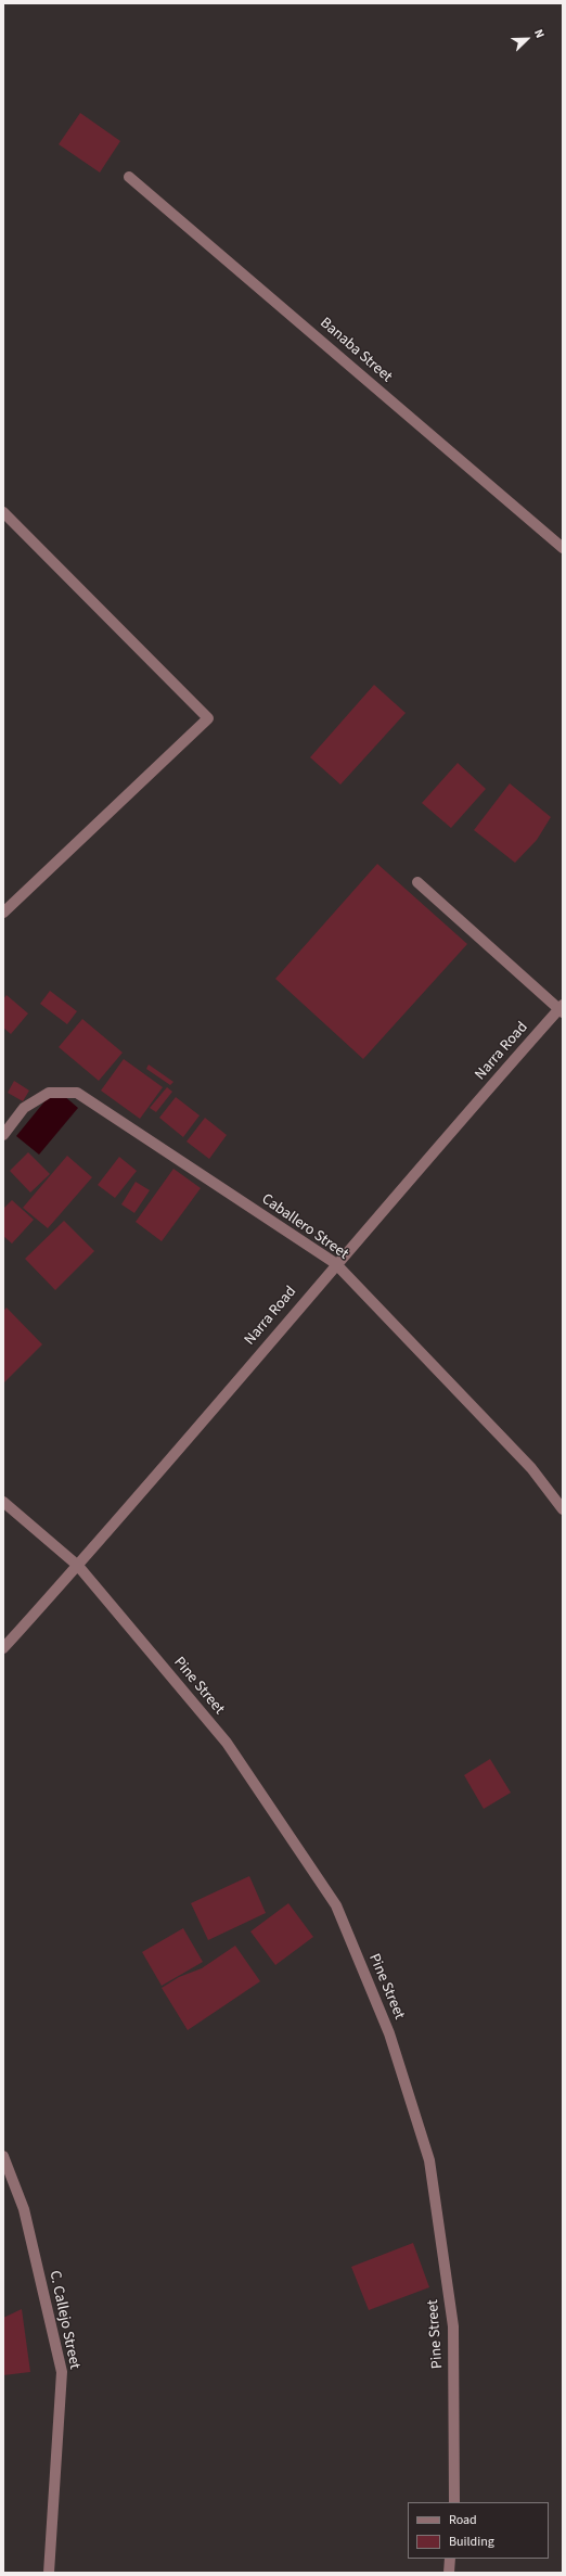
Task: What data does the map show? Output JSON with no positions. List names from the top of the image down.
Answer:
{
  "streets": {
    "street": [
      "Banaba Street",
      "Narra Road",
      "Caballero Street",
      "Pine Street",
      "C. Callejo Street"
    ]
  },
  "crossings": [
    ["Narra Road", "Caballero Street"],
    ["Narra Road", "Pine Street"]
  ],
  "legend": ["Road", "Building"],
  "north": "top right"
}
